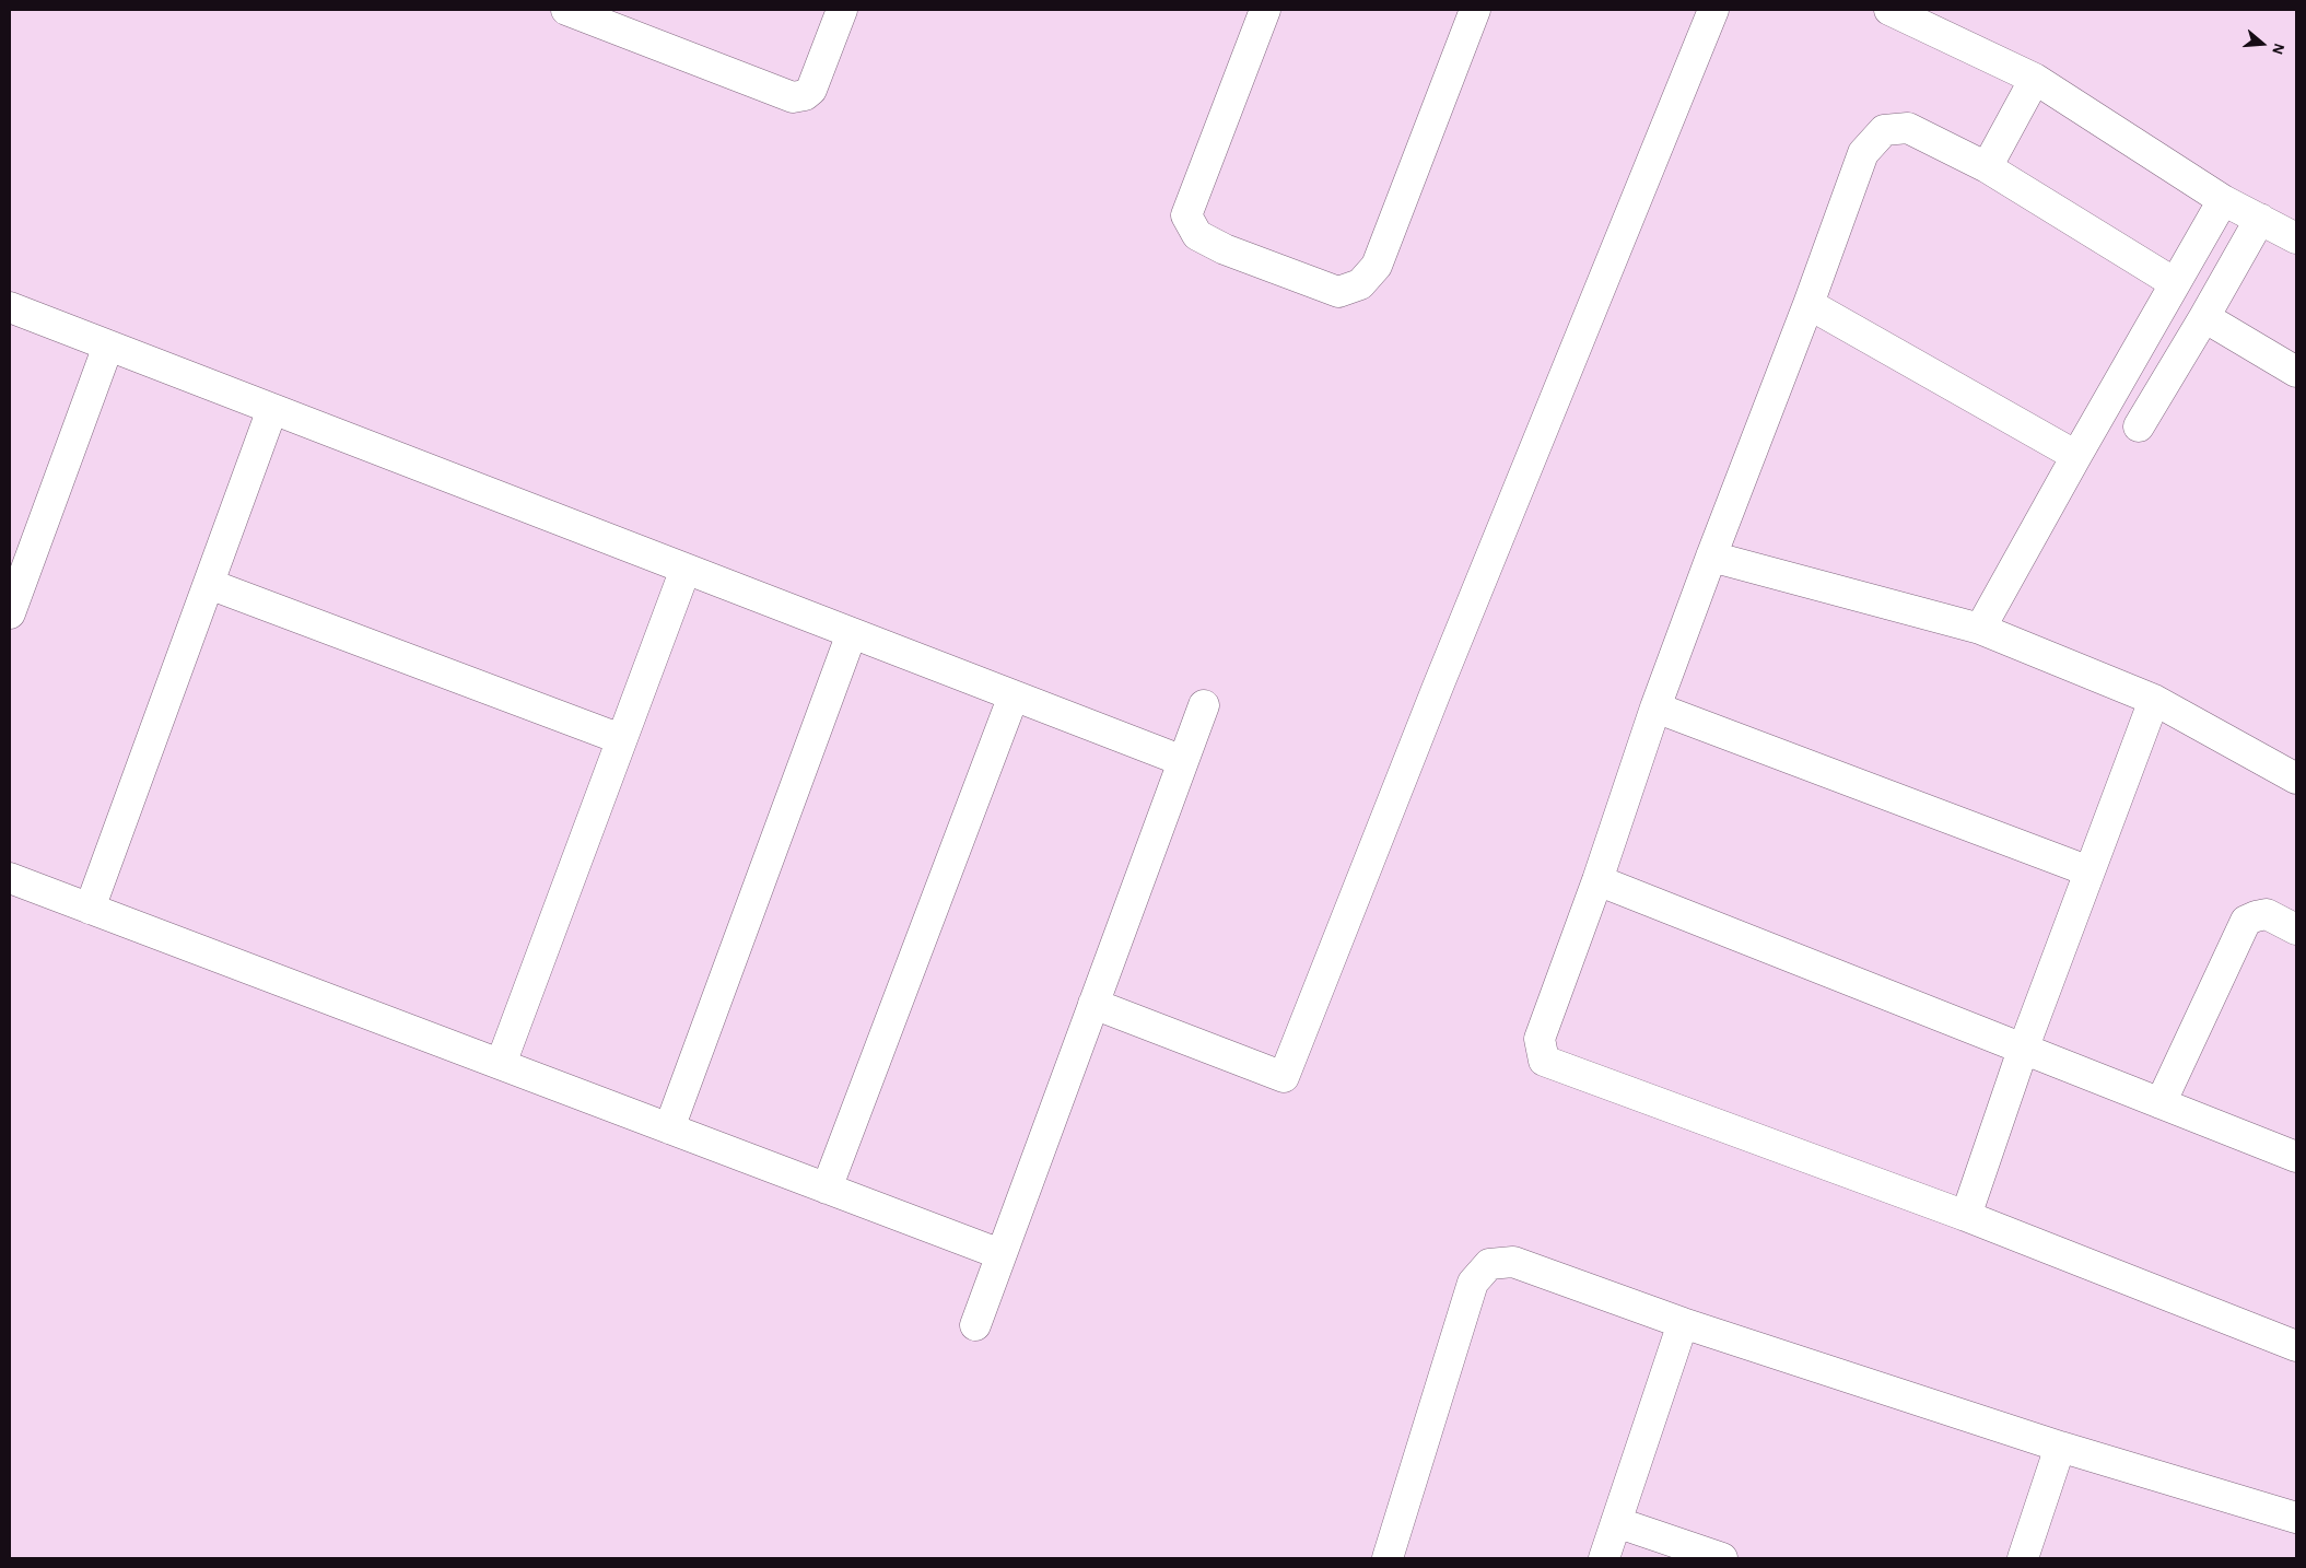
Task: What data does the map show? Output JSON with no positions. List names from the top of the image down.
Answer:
{
  "north": "right"
}
